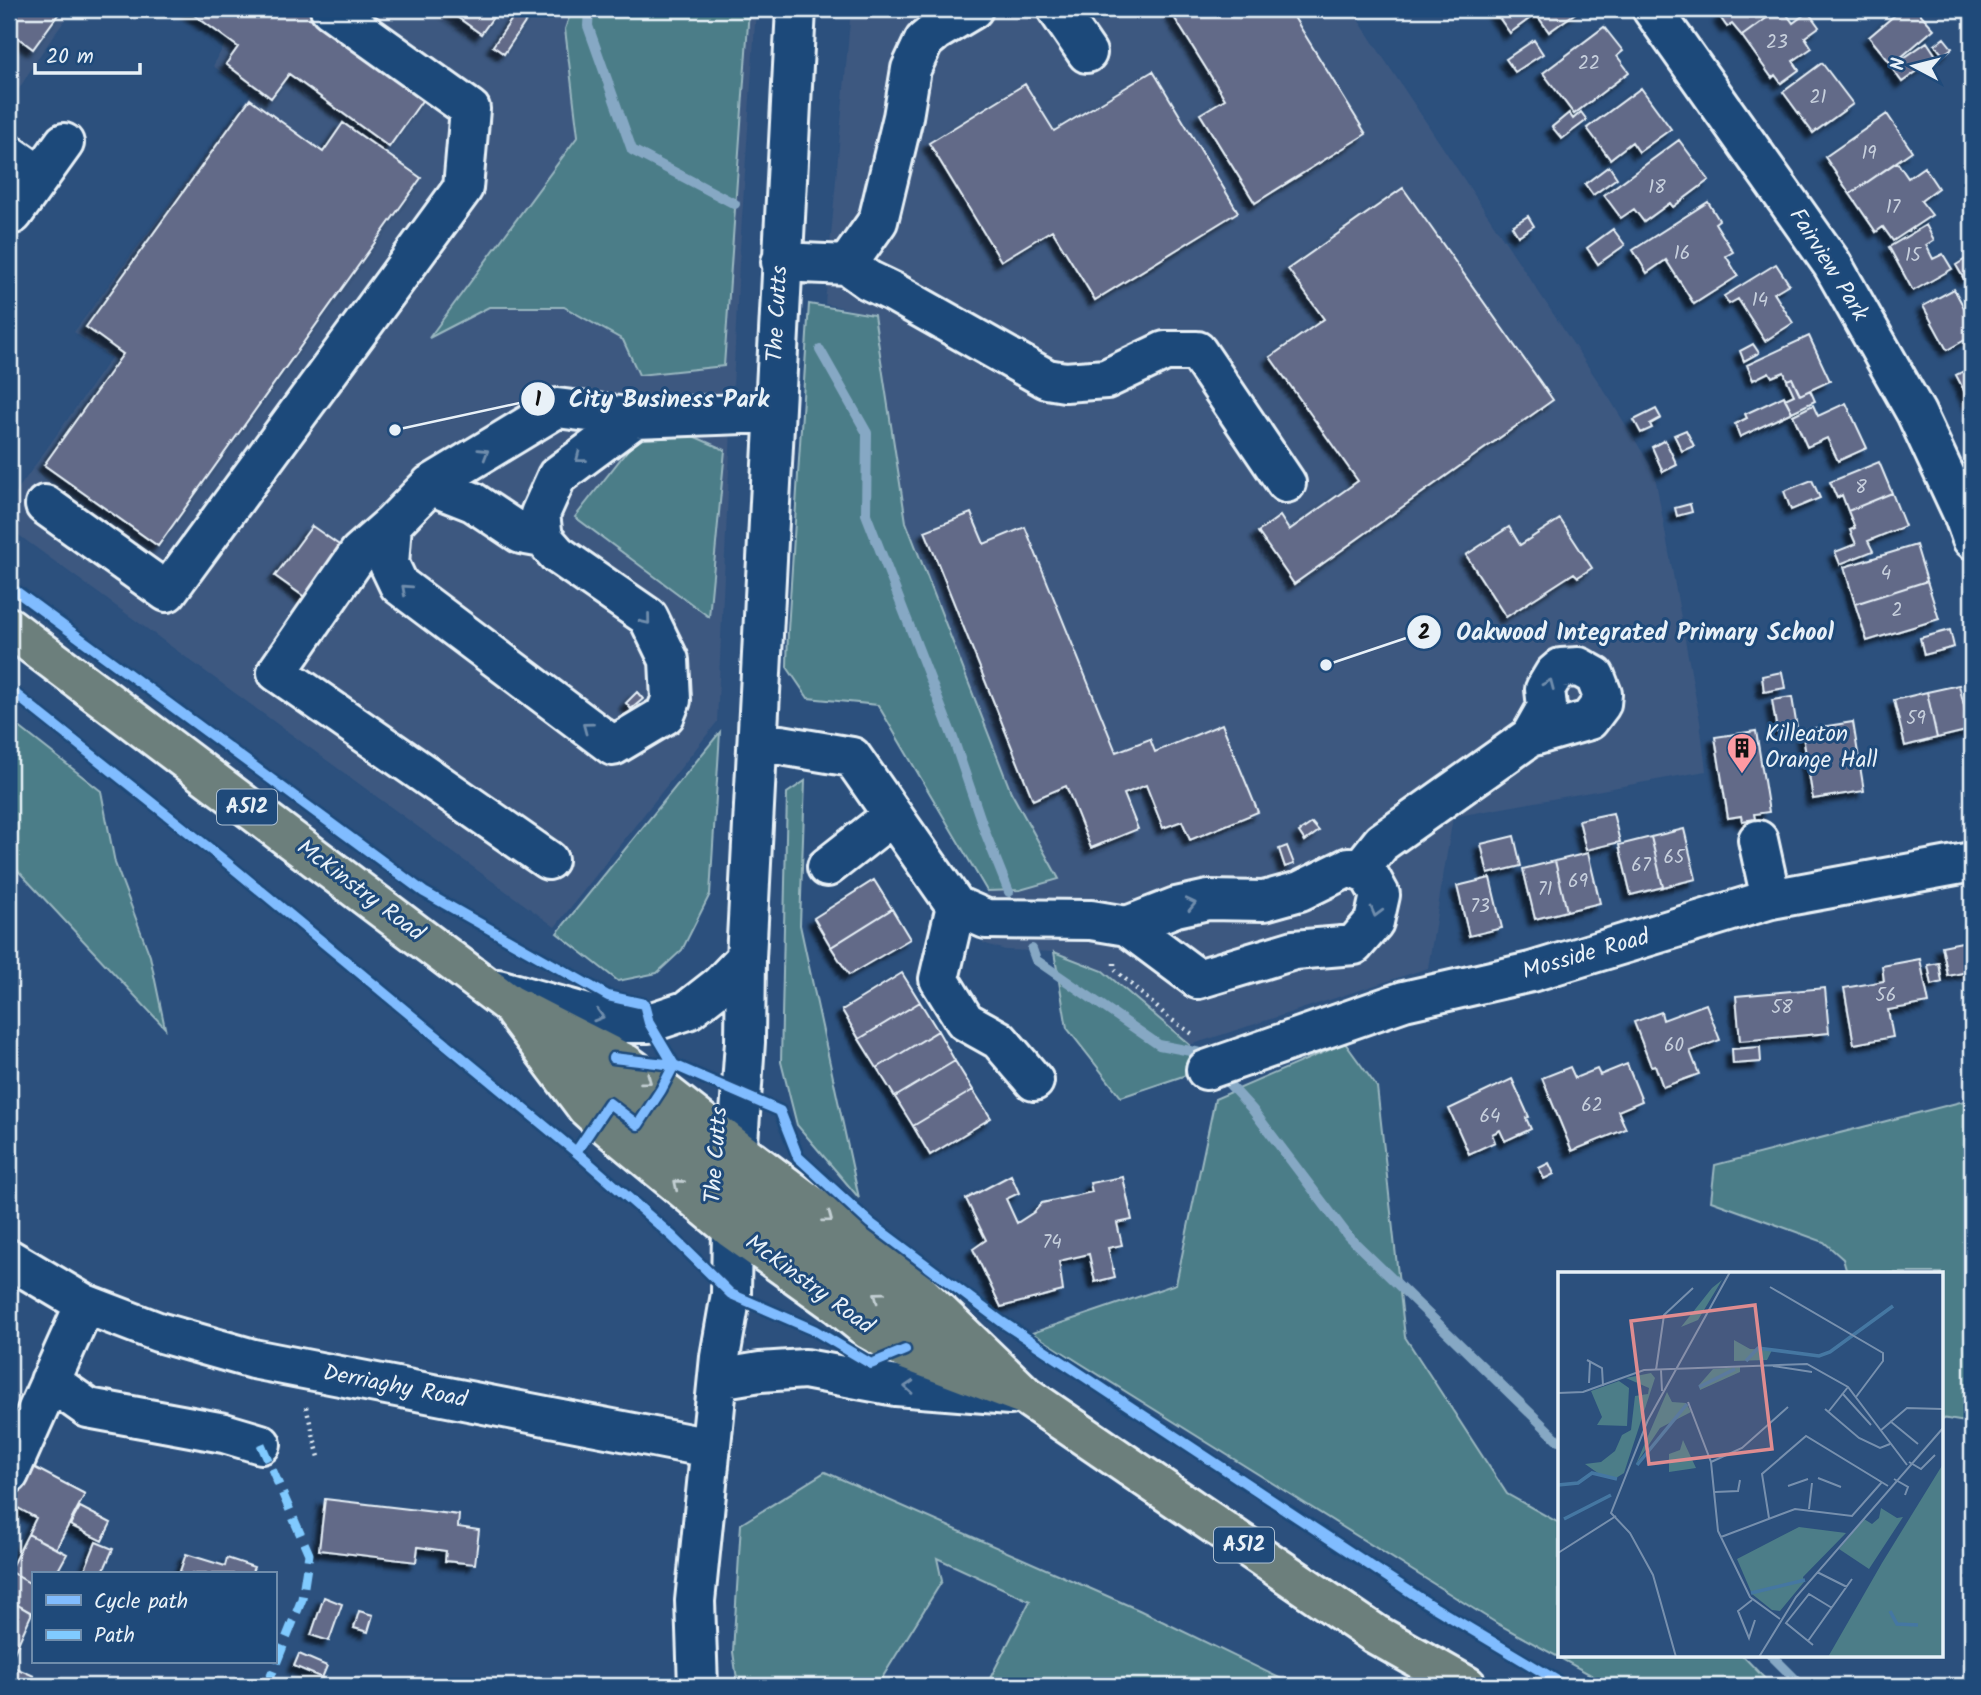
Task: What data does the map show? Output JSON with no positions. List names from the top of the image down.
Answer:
{
  "streets": {
    "highway": ["A512", "McKinstry Road"],
    "street": [
      "Fairview Park",
      "The Cutts",
      "Mosside Road",
      "Derriaghy Road"
    ]
  },
  "crossings": [
    ["The Cutts", "McKinstry Road"]
  ],
  "places": {
    "other": ["City Business Park", "Oakwood Integrated Primary School"],
    "building": ["Killeaton Orange Hall"]
  },
  "house_numbers": [
    "23",
    "22",
    "21",
    "19",
    "18",
    "17",
    "16",
    "15",
    "14",
    "8",
    "4",
    "2",
    "59",
    "65",
    "67",
    "69",
    "71",
    "73",
    "56",
    "58",
    "60",
    "62",
    "64",
    "74"
  ],
  "legend": ["Cycle path", "Path"],
  "scale_bar": "20 m",
  "north": "left"
}
